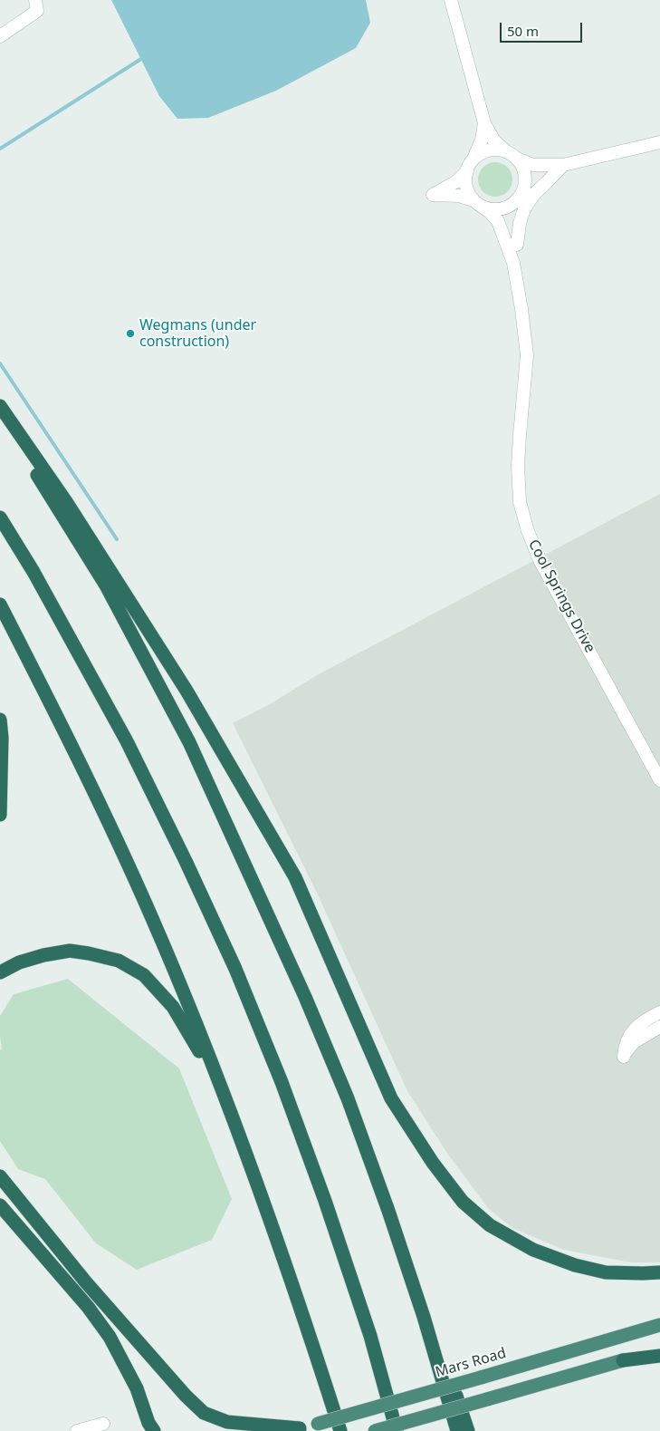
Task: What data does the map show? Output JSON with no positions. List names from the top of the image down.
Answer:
{
  "streets": {
    "highway": ["Mars Road"],
    "street": ["Cool Springs Drive"]
  },
  "places": ["Wegmans (under construction)"],
  "scale_bar": "50 m"
}
